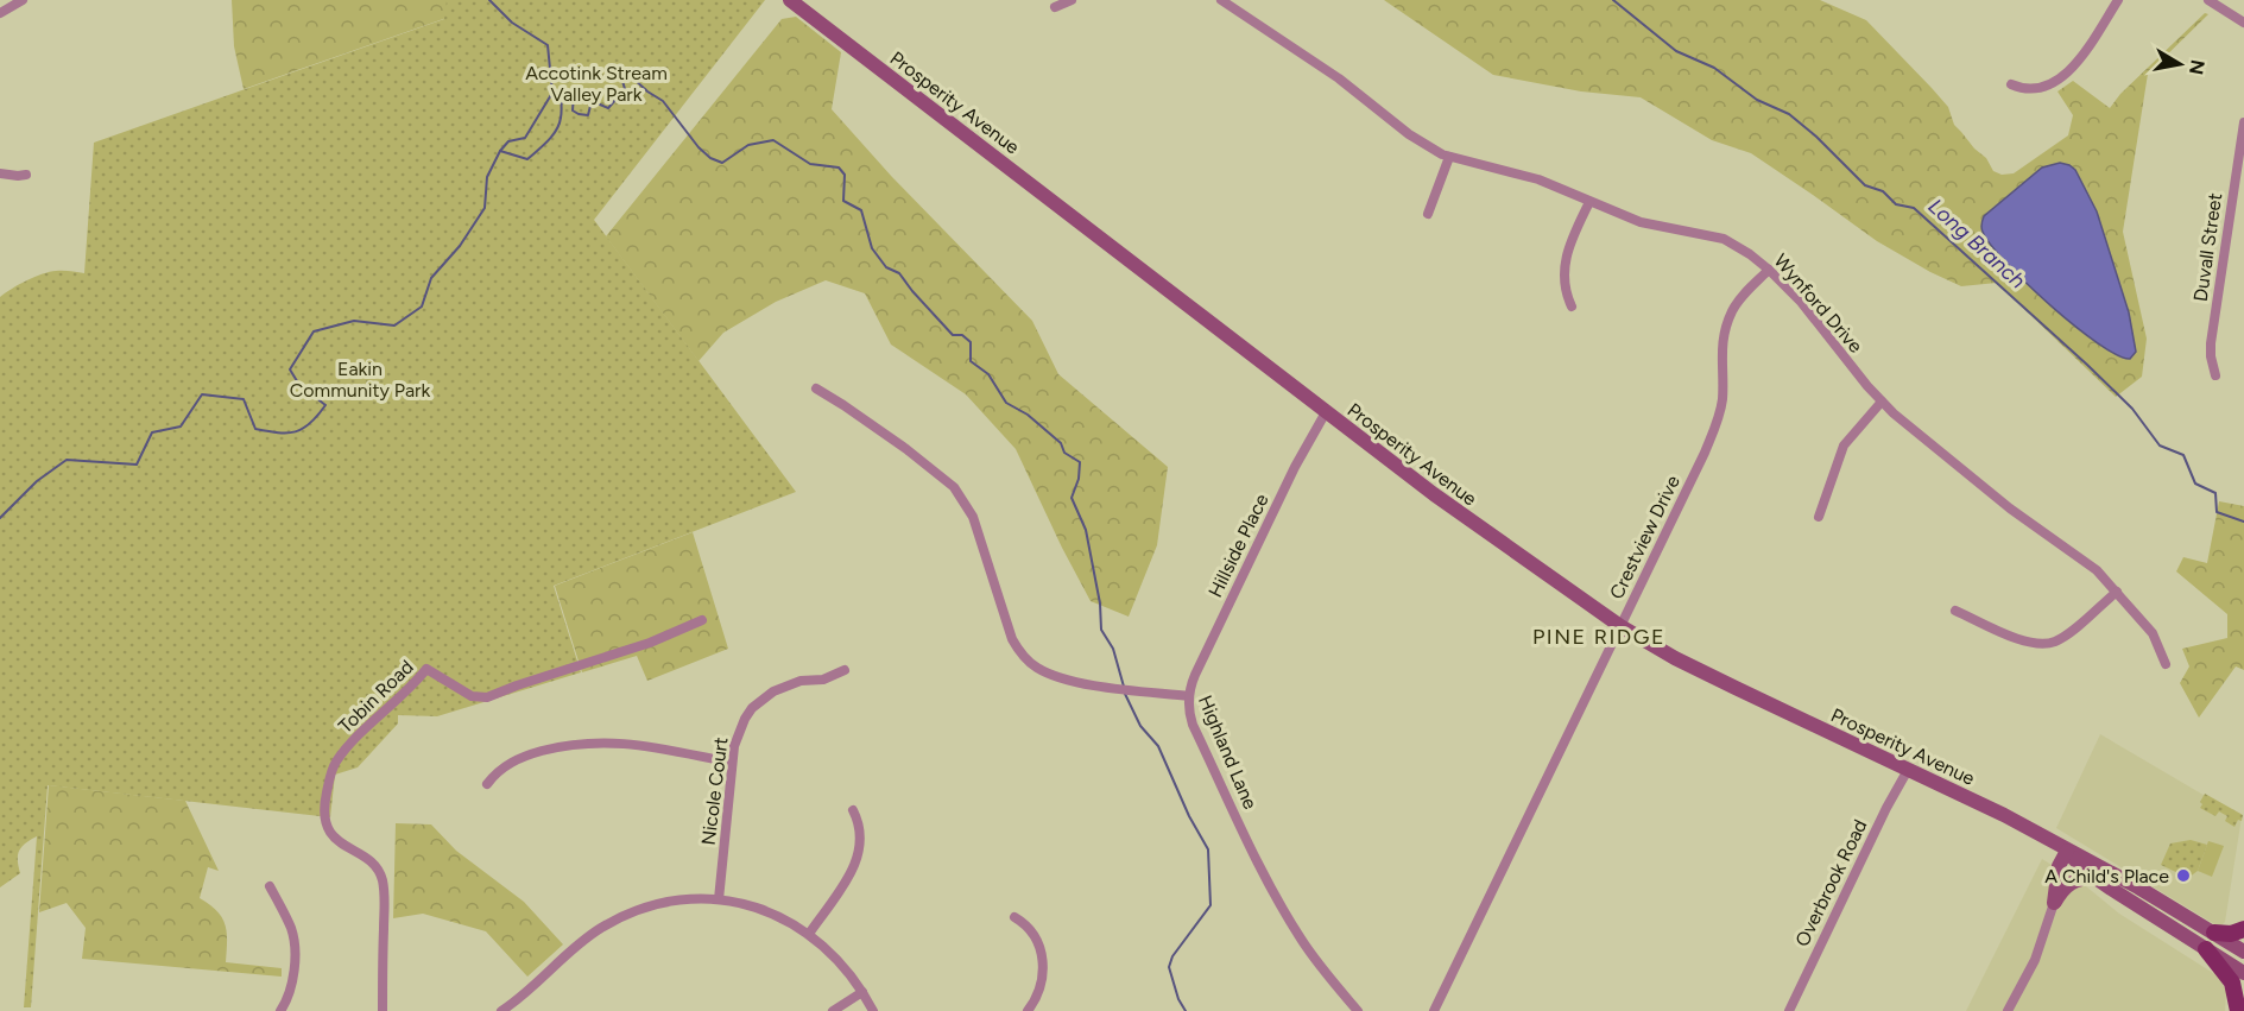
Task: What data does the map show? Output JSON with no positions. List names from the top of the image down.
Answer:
{
  "streets": {
    "main road": ["Prosperity Avenue"],
    "street": [
      "Duvall Street",
      "Wynford Drive",
      "Crestview Drive",
      "Hillside Place",
      "Tobin Road",
      "Highland Lane",
      "Nicole Court",
      "Overbrook Road"
    ]
  },
  "crossings": [
    ["Prosperity Avenue", "Crestview Drive"],
    ["Prosperity Avenue", "Hillside Place"],
    ["Prosperity Avenue", "Overbrook Road"],
    ["Wynford Drive", "Crestview Drive"],
    ["Hillside Place", "Highland Lane"]
  ],
  "districts": ["PINE RIDGE"],
  "water": ["Long Branch"],
  "parks": ["Accotink Stream Valley Park", "Eakin Community Park"],
  "places": ["A Child's Place"],
  "north": "right"
}
